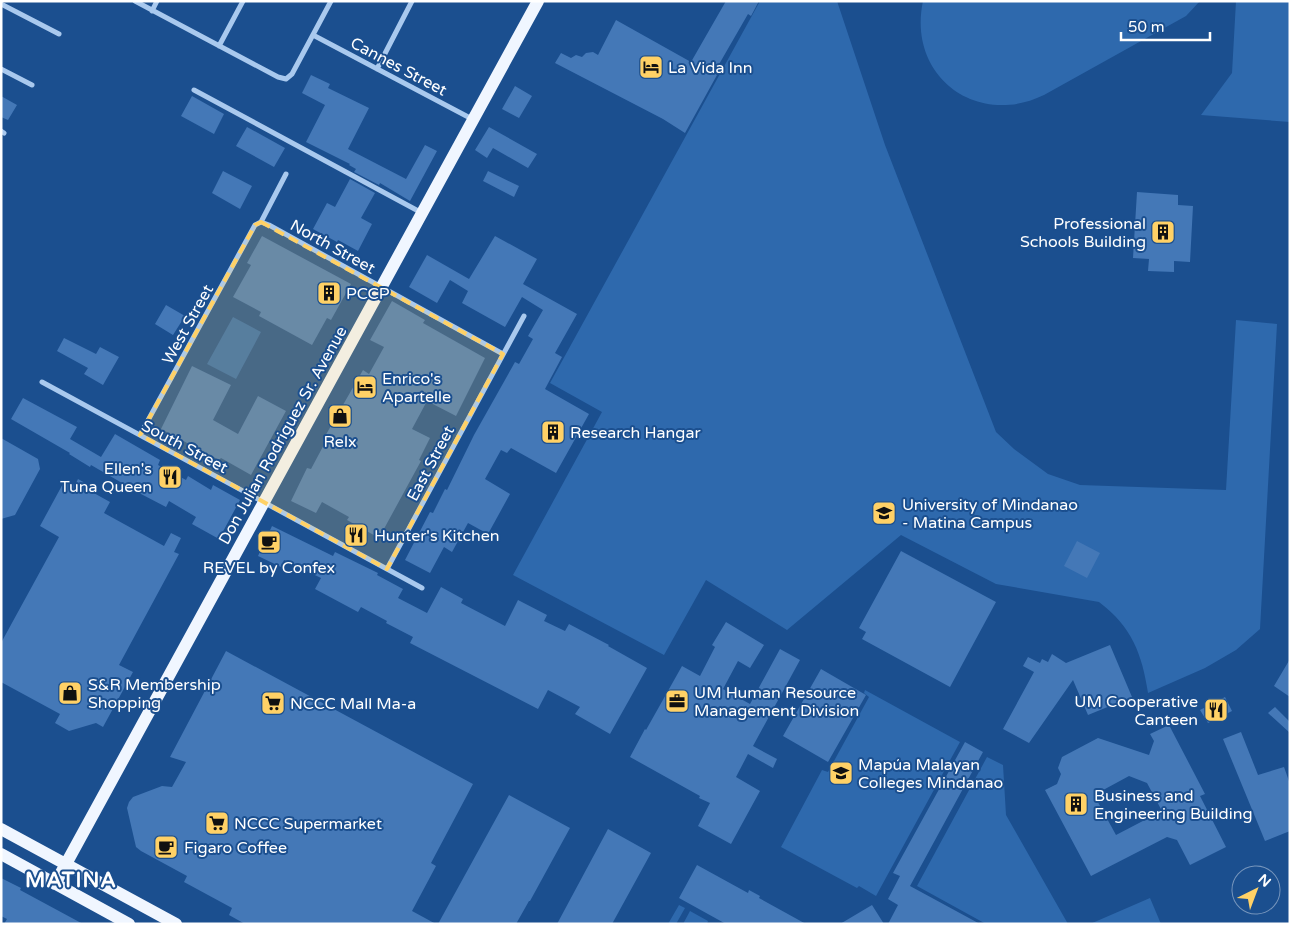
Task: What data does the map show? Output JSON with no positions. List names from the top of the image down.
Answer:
{
  "streets": {
    "main road": ["Don Julian Rodriguez Sr. Avenue"],
    "street": [
      "Cannes Street",
      "North Street",
      "West Street",
      "South Street",
      "East Street"
    ]
  },
  "crossings": [
    ["Cannes Street", "Don Julian Rodriguez Sr. Avenue"],
    ["North Street", "West Street"],
    ["North Street", "Don Julian Rodriguez Sr. Avenue"],
    ["North Street", "East Street"],
    ["West Street", "South Street"],
    ["Don Julian Rodriguez Sr. Avenue", "South Street"],
    ["South Street", "East Street"]
  ],
  "districts": ["MATINA"],
  "places": {
    "hotel": ["La Vida Inn", "Enrico's Apartelle"],
    "building": [
      "Professional Schools Building",
      "PCCP",
      "Research Hangar",
      "Business and Engineering Building"
    ],
    "shop": ["Relx", "S&R Membership Shopping"],
    "restaurant": ["Ellen's Tuna Queen", "Hunter's Kitchen", "UM Cooperative Canteen"],
    "school or university": ["University of Mindanao - Matina Campus", "Mapúa Malayan Colleges Mindanao"],
    "cafe": ["REVEL by Confex", "Figaro Coffee"],
    "office": ["UM Human Resource Management Division"],
    "supermarket": ["NCCC Mall Ma-a", "NCCC Supermarket"]
  },
  "scale_bar": "50 m",
  "north": "top right"
}
